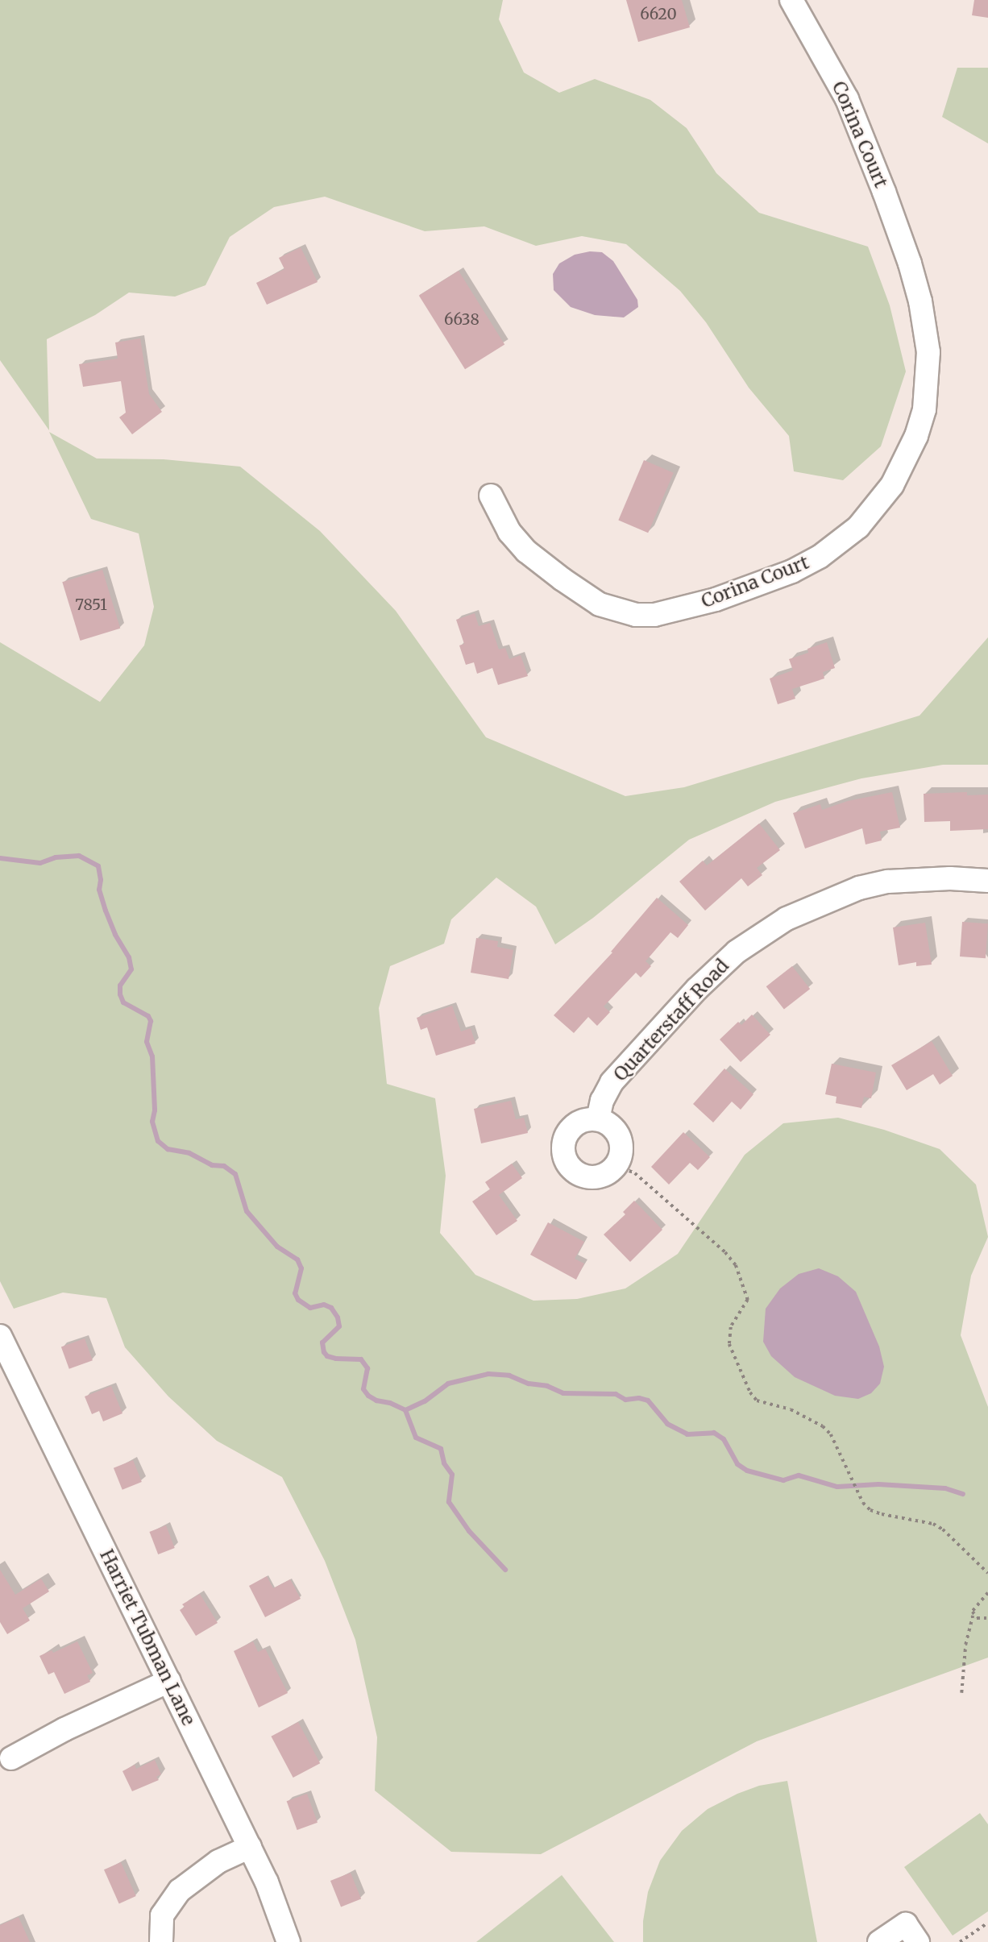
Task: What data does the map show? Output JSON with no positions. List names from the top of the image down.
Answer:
{
  "streets": {
    "street": ["Corina Court", "Quarterstaff Road", "Harriet Tubman Lane"]
  },
  "house_numbers": ["6620", "6638", "7851"]
}
